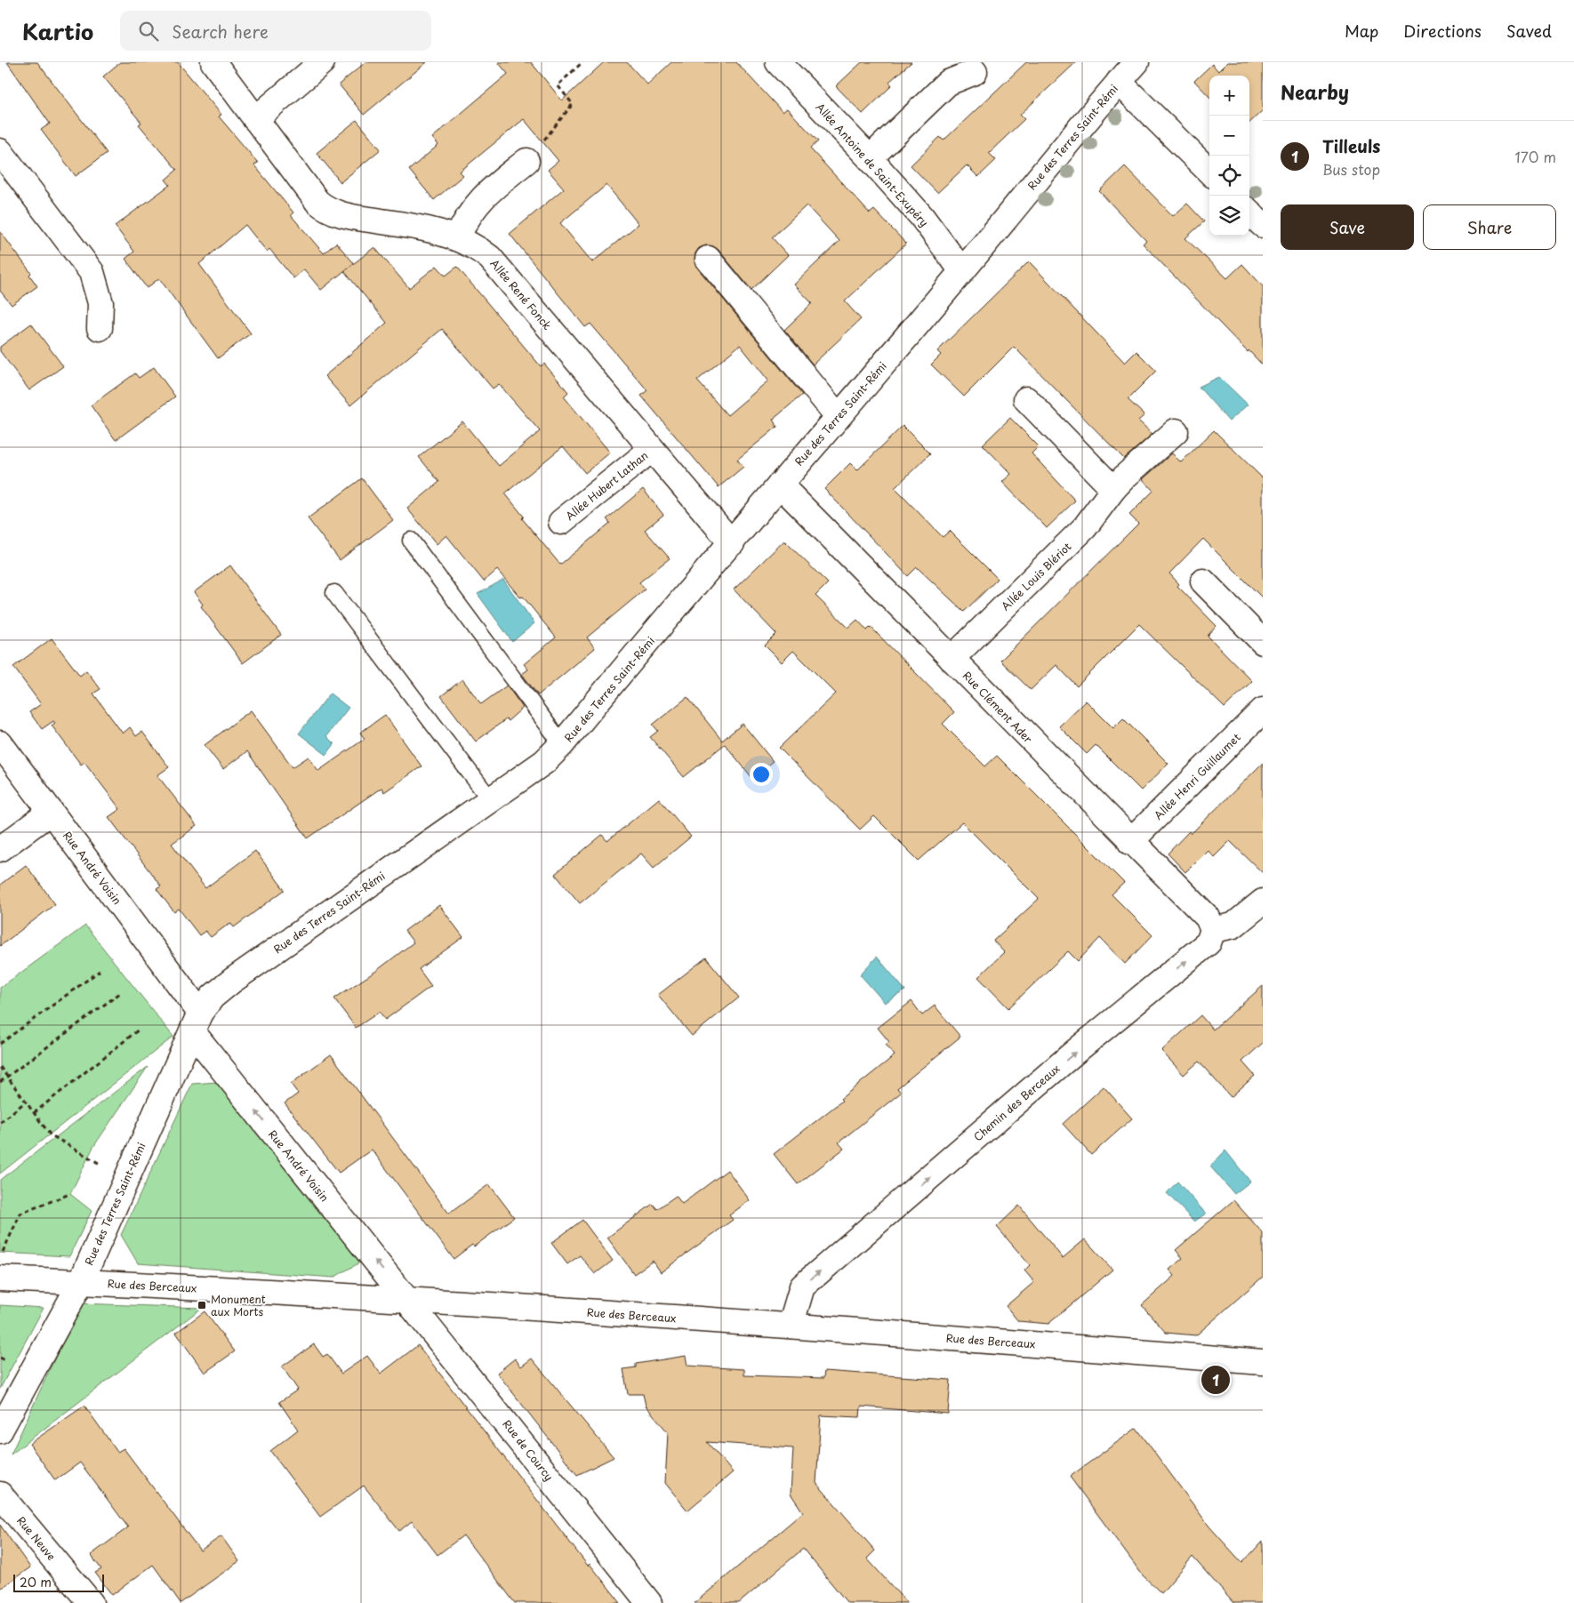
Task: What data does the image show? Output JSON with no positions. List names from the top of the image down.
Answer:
{
  "streets": {
    "street": [
      "Rue des Terres Saint-Rémi",
      "Allée Antoine de Saint-Exupéry",
      "Allée René Fonck",
      "Allée Hubert Lathan",
      "Allée Louis Blériot",
      "Rue Clément Ader",
      "Allée Henri Guillaumet",
      "Rue André Voisin",
      "Chemin des Berceaux",
      "Rue des Berceaux",
      "Rue de Courcy",
      "Rue Neuve"
    ]
  },
  "crossings": [
    ["Rue des Terres Saint-Rémi", "Allée Antoine de Saint-Exupéry"],
    ["Rue des Terres Saint-Rémi", "Allée René Fonck"],
    ["Rue des Terres Saint-Rémi", "Rue Clément Ader"],
    ["Rue des Terres Saint-Rémi", "Rue André Voisin"],
    ["Rue des Terres Saint-Rémi", "Rue des Berceaux"],
    ["Allée René Fonck", "Allée Hubert Lathan"],
    ["Allée Louis Blériot", "Rue Clément Ader"],
    ["Rue Clément Ader", "Allée Henri Guillaumet"],
    ["Rue Clément Ader", "Chemin des Berceaux"],
    ["Rue André Voisin", "Rue des Berceaux"],
    ["Rue André Voisin", "Rue de Courcy"],
    ["Chemin des Berceaux", "Rue des Berceaux"],
    ["Rue des Berceaux", "Rue de Courcy"]
  ],
  "one_way": ["Rue André Voisin", "Chemin des Berceaux"],
  "places": {
    "transit": ["Monument aux Morts"]
  },
  "scale_bar": "20 m",
  "page": {
    "header": "Kartio",
    "search": "Search here",
    "nav": ["Map", "Directions", "Saved"],
    "heading": "Nearby",
    "map_buttons": ["+", "−"],
    "list": [
      {
        "mark": "1",
        "name": "Tilleuls",
        "note": "Bus stop",
        "value": "170 m"
      }
    ],
    "buttons": ["Save", "Share"],
    "pins": "1",
    "scale": "20 m"
  }
}
